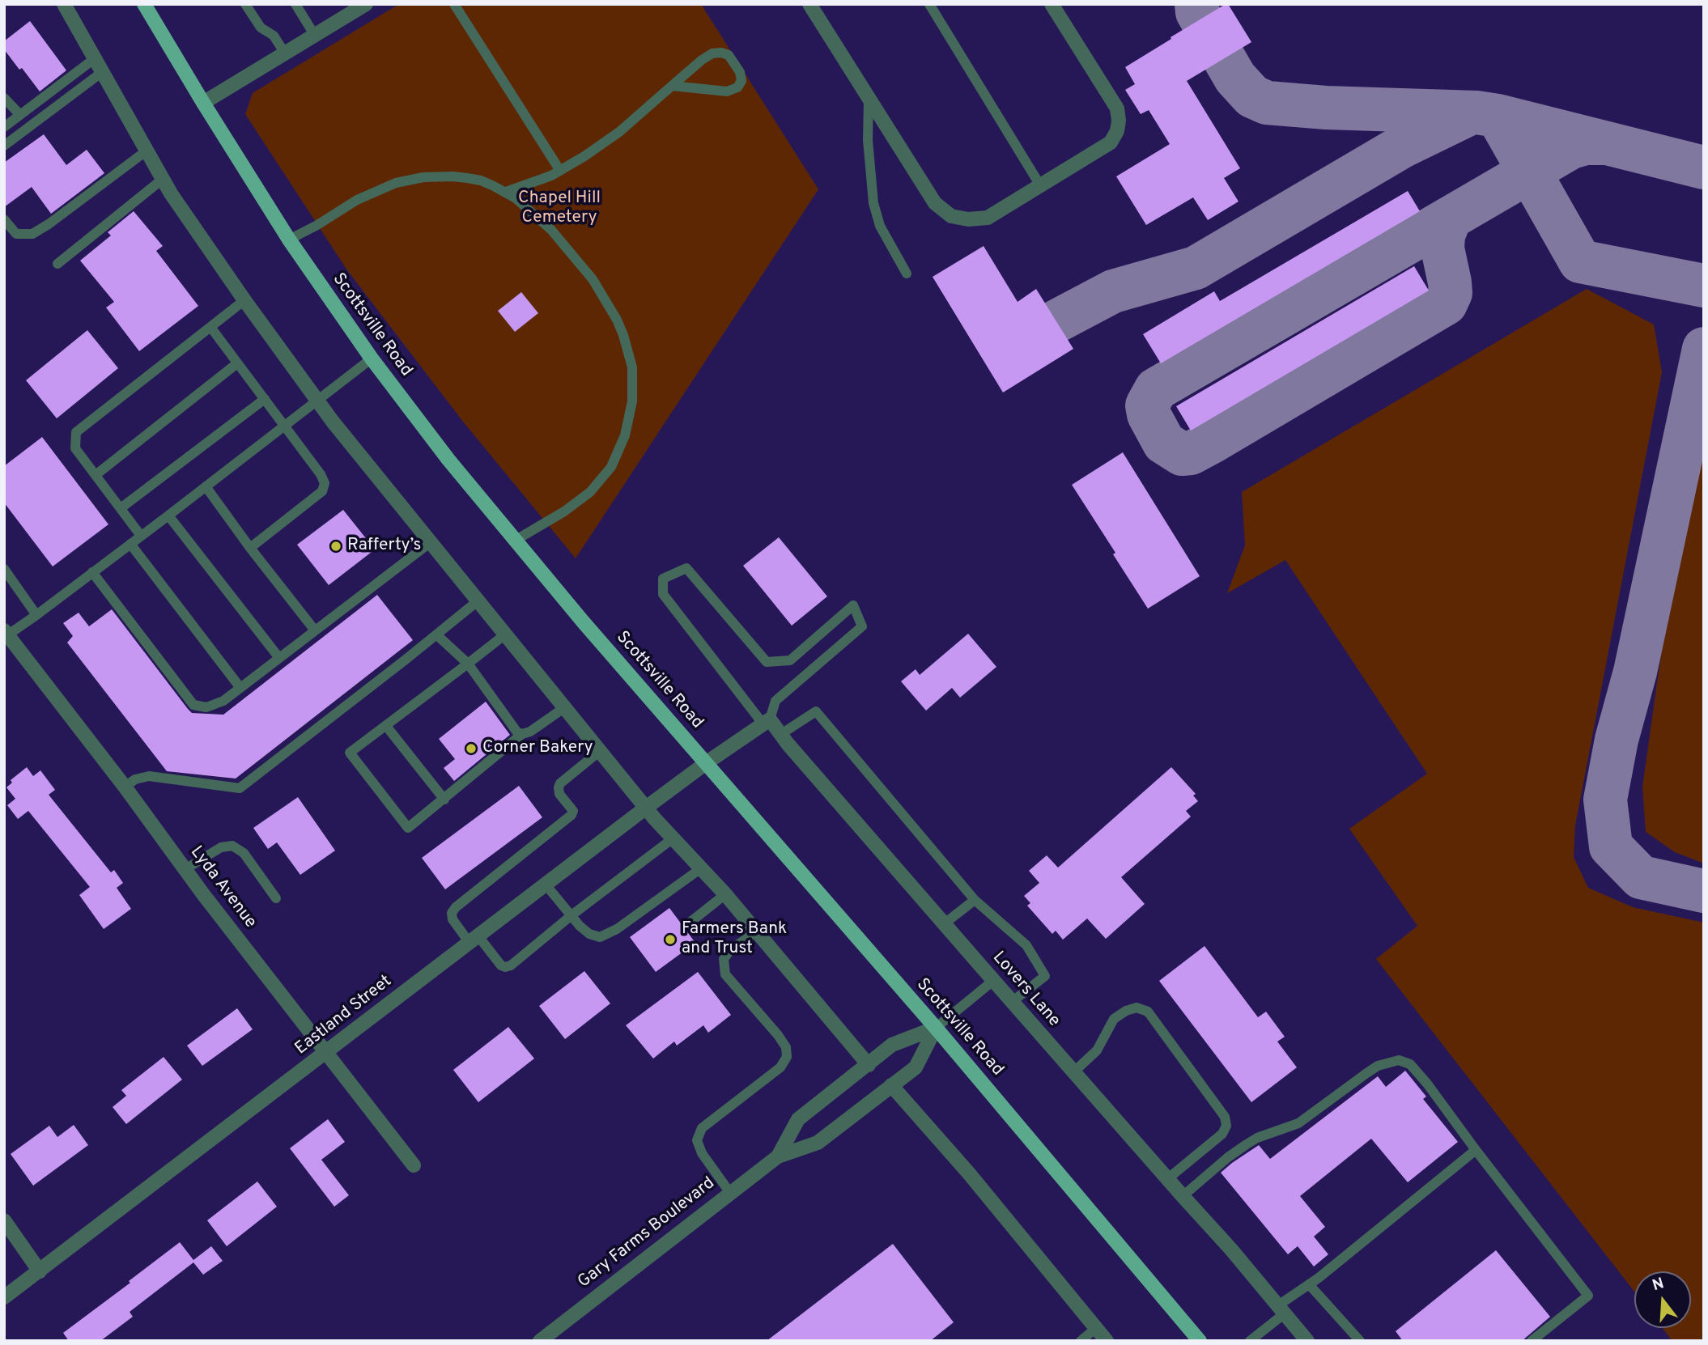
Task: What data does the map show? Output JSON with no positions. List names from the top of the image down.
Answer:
{
  "streets": {
    "main road": ["Scottsville Road"],
    "street": [
      "Lyda Avenue",
      "Lovers Lane",
      "Eastland Street",
      "Gary Farms Boulevard"
    ]
  },
  "crossings": [
    ["Scottsville Road", "Eastland Street"],
    ["Scottsville Road", "Gary Farms Boulevard"],
    ["Lyda Avenue", "Eastland Street"]
  ],
  "parks": ["Chapel Hill Cemetery"],
  "places": ["Rafferty’s", "Corner Bakery", "Farmers Bank and Trust"],
  "north": "top"
}
